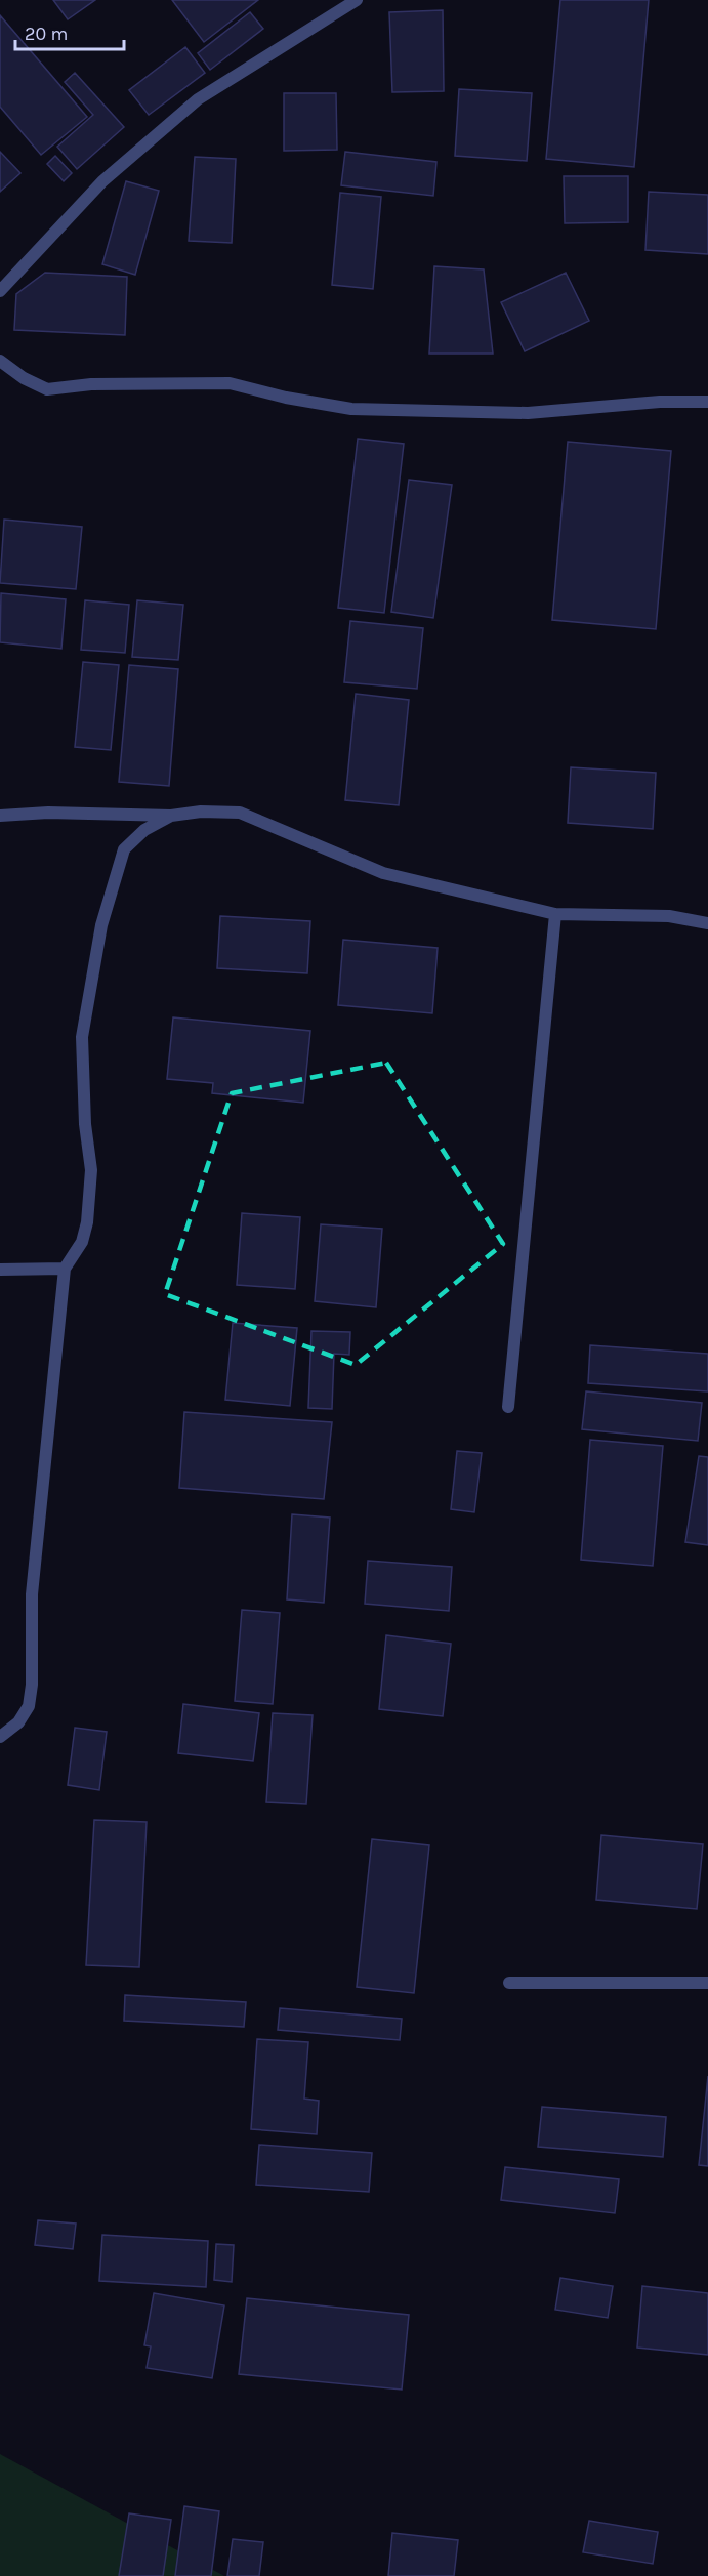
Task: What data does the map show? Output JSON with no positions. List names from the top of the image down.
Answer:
{
  "scale_bar": "20 m"
}
